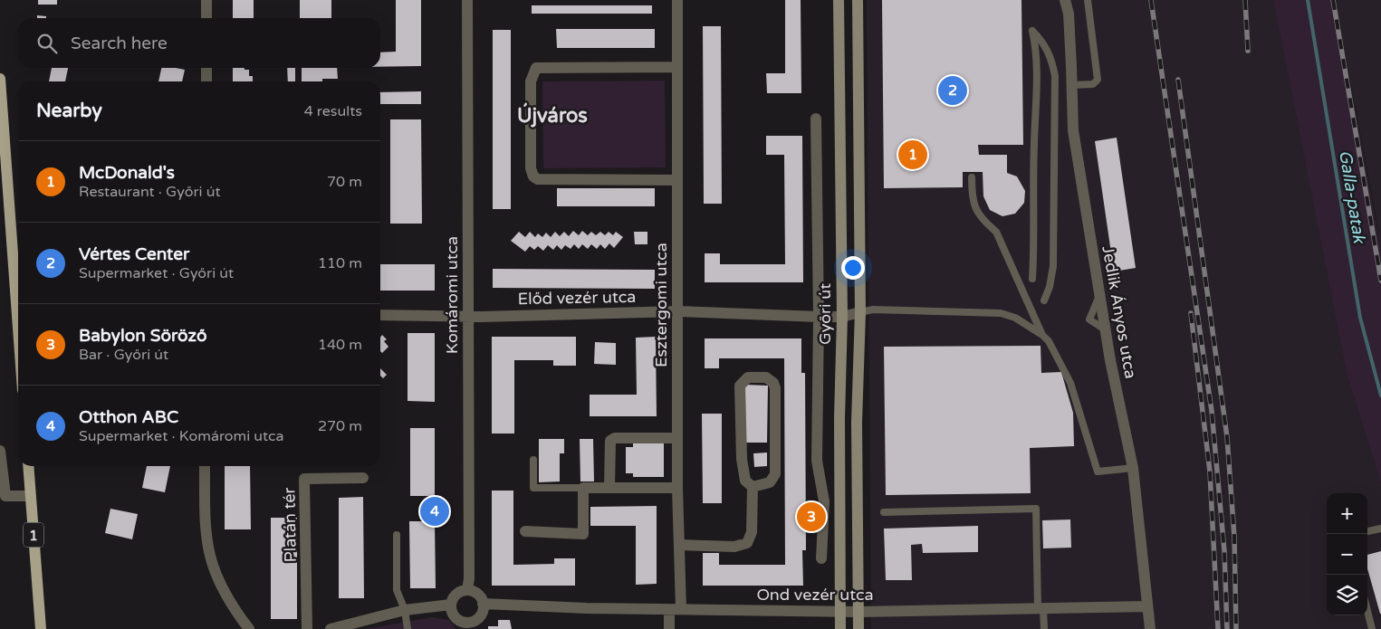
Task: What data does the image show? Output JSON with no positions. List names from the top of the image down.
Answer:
{
  "streets": {
    "main road": ["Győri út", "1"],
    "street": [
      "Komáromi utca",
      "Előd vezér utca",
      "Esztergomi utca",
      "Jedlik Ányos utca",
      "Platán tér",
      "Ond vezér utca"
    ]
  },
  "crossings": [
    ["Komáromi utca", "Előd vezér utca"],
    ["Komáromi utca", "Ond vezér utca"],
    ["Előd vezér utca", "Esztergomi utca"],
    ["Előd vezér utca", "Győri út"],
    ["Esztergomi utca", "Ond vezér utca"],
    ["Jedlik Ányos utca", "Ond vezér utca"],
    ["Győri út", "Ond vezér utca"]
  ],
  "districts": ["Újváros"],
  "water": ["Galla-patak"],
  "page": {
    "search": "Search here",
    "pins": [
      "2",
      "1",
      "4",
      "3"
    ],
    "heading": ["Nearby", "4 results"],
    "list": [
      {
        "mark": "1",
        "name": "McDonald's",
        "note": "Restaurant · Győri út",
        "value": "70 m"
      },
      {
        "mark": "2",
        "name": "Vértes Center",
        "note": "Supermarket · Győri út",
        "value": "110 m"
      },
      {
        "mark": "3",
        "name": "Babylon Söröző",
        "note": "Bar · Győri út",
        "value": "140 m"
      },
      {
        "mark": "4",
        "name": "Otthon ABC",
        "note": "Supermarket · Komáromi utca",
        "value": "270 m"
      }
    ],
    "map_buttons": ["+", "−"]
  }
}
